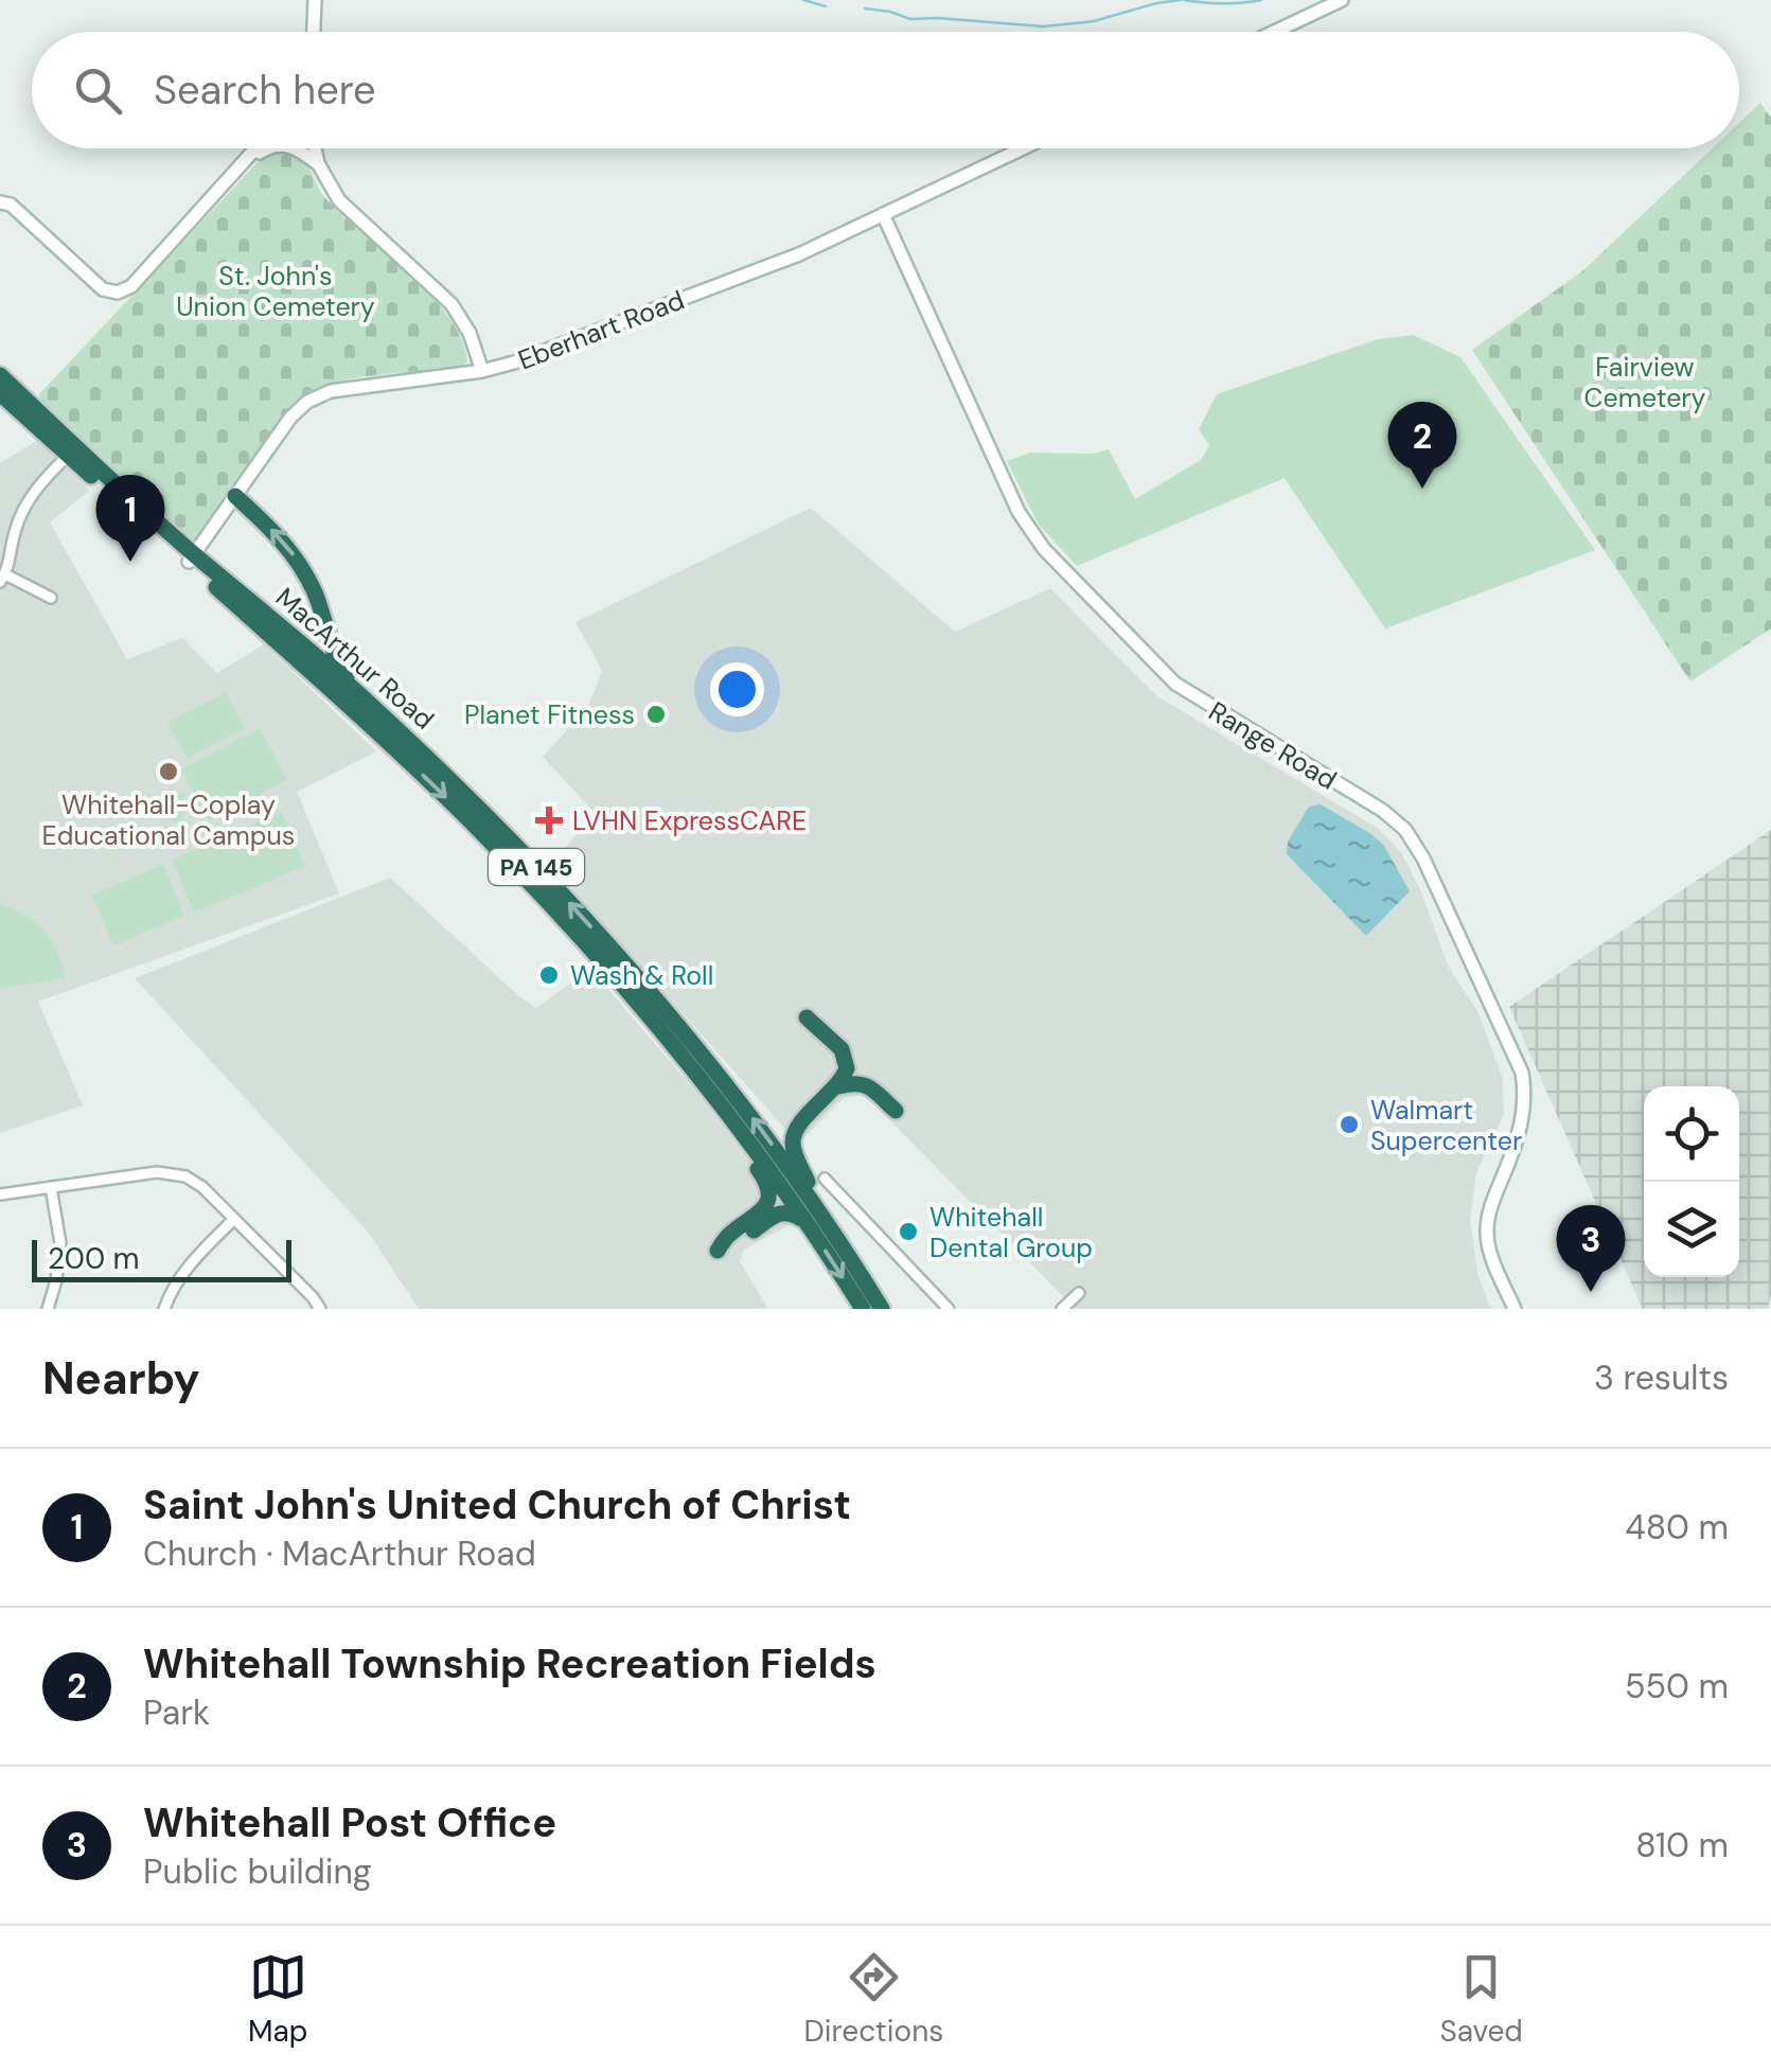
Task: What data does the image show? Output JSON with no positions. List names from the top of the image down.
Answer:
{
  "streets": {
    "highway": ["MacArthur Road", "PA 145"],
    "street": ["Eberhart Road", "Range Road"]
  },
  "crossings": [
    ["Eberhart Road", "MacArthur Road"],
    ["Eberhart Road", "Range Road"]
  ],
  "parks": ["St. John's Union Cemetery", "Fairview Cemetery"],
  "places": {
    "other": [
      "Planet Fitness",
      "Whitehall-Coplay Educational Campus",
      "Wash & Roll",
      "Walmart Supercenter",
      "Whitehall Dental Group"
    ],
    "health": ["LVHN ExpressCARE"]
  },
  "scale_bar": "200 m",
  "page": {
    "search": "Search here",
    "pins": ["2", "1", "3"],
    "scale": "200 m",
    "heading": ["Nearby", "3 results"],
    "list": [
      {
        "mark": "1",
        "name": "Saint John's United Church of Christ",
        "note": "Church · MacArthur Road",
        "value": "480 m"
      },
      {
        "mark": "2",
        "name": "Whitehall Township Recreation Fields",
        "note": "Park",
        "value": "550 m"
      },
      {
        "mark": "3",
        "name": "Whitehall Post Office",
        "note": "Public building",
        "value": "810 m"
      }
    ],
    "nav": ["Map", "Directions", "Saved"]
  }
}
